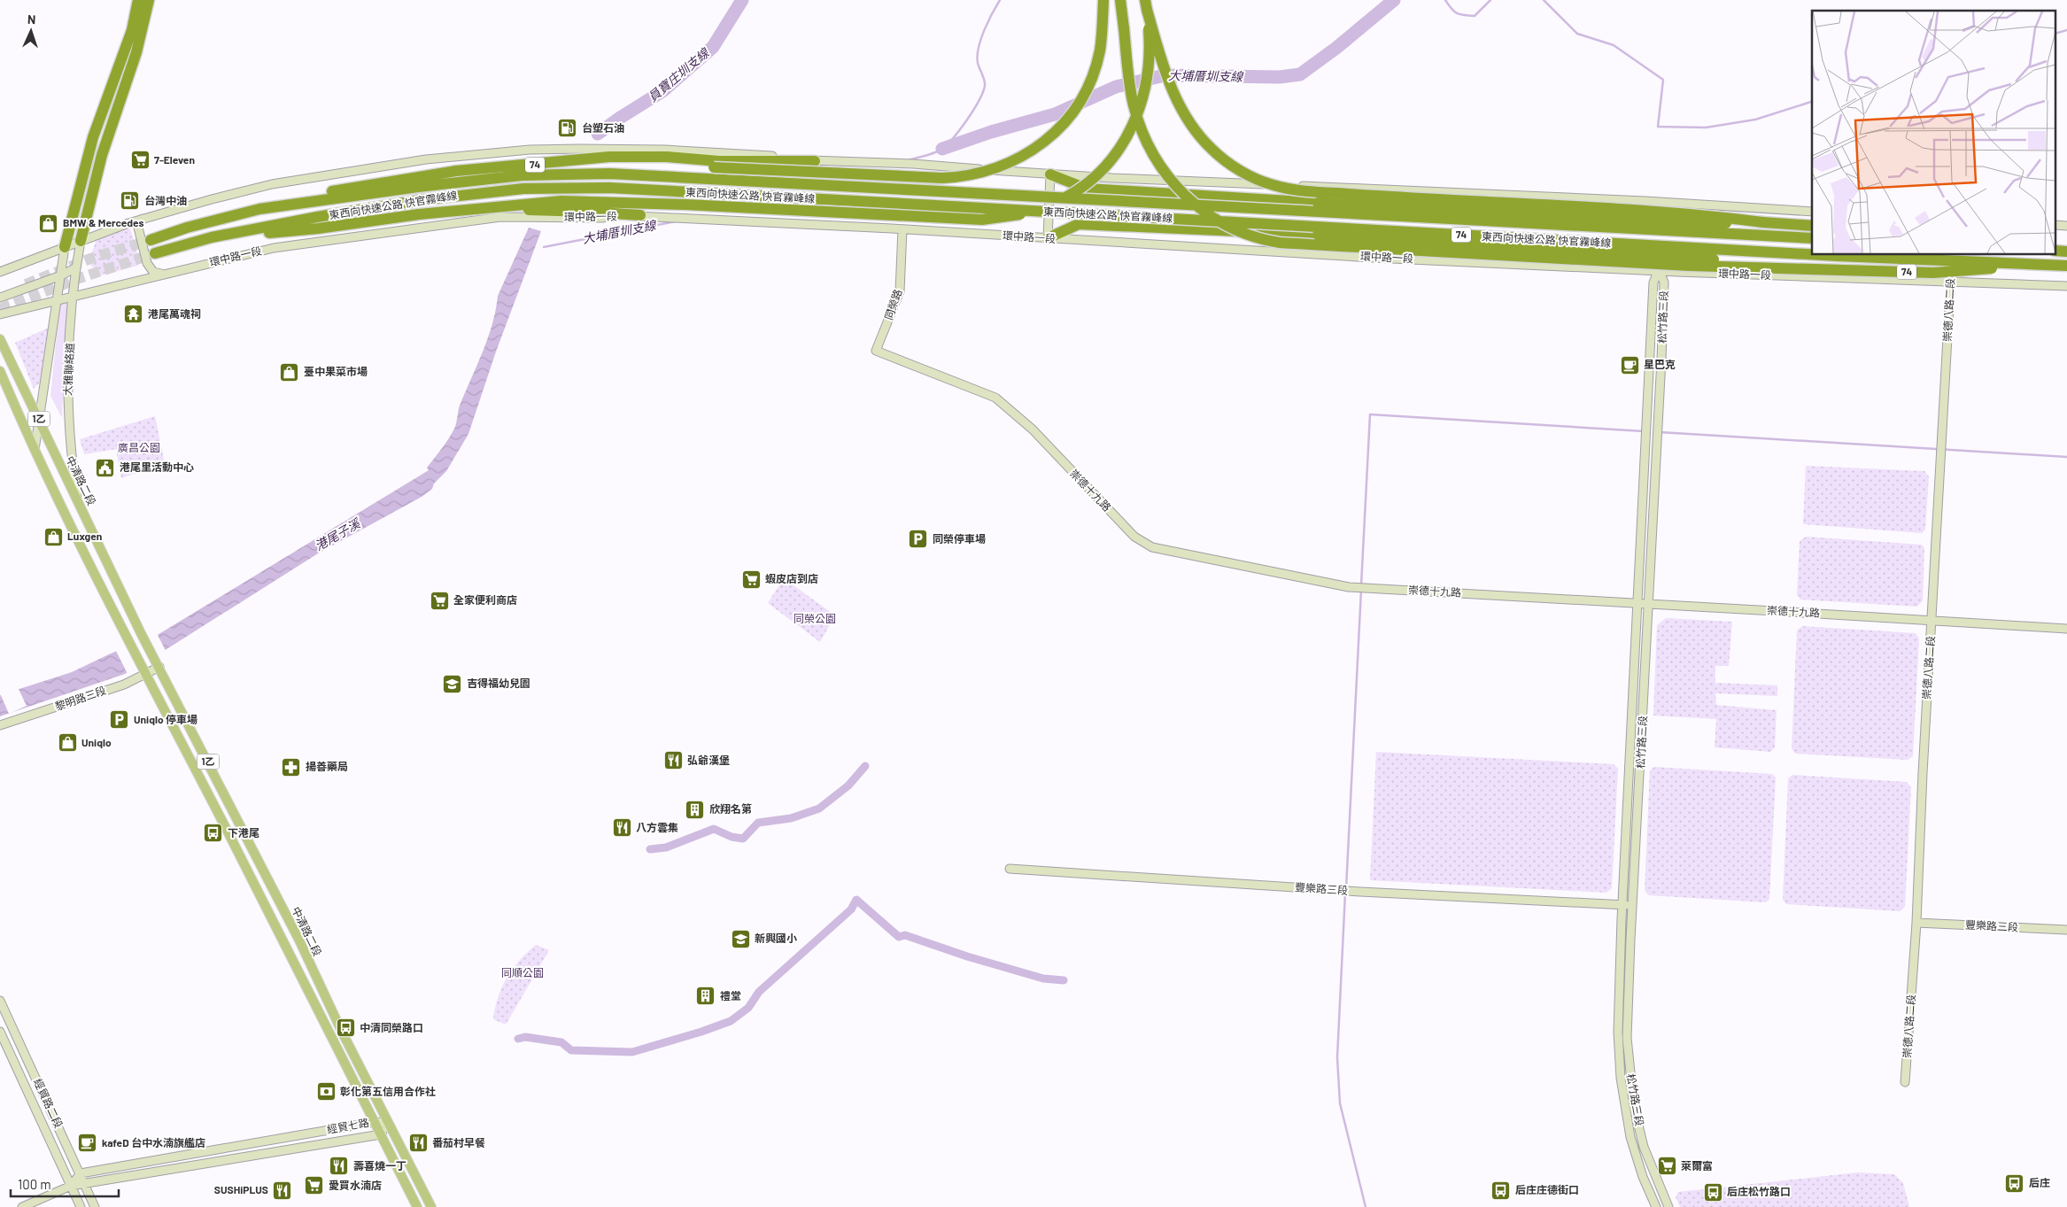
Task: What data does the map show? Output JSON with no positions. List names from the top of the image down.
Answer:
{
  "streets": {
    "highway": ["74", "東西向快速公路 快官霧峰線"],
    "main road": ["1乙", "中清路二段"],
    "street": [
      "環中路一段",
      "同榮路",
      "崇德八路二段",
      "松竹路三段",
      "大雅聯絡道",
      "崇德十九路",
      "黎明路三段",
      "豐樂路三段",
      "經貿路二段",
      "經貿七路"
    ]
  },
  "crossings": [
    ["74", "東西向快速公路 快官霧峰線"],
    ["74", "環中路一段"],
    ["環中路一段", "同榮路"],
    ["環中路一段", "崇德八路二段"],
    ["環中路一段", "松竹路三段"],
    ["環中路一段", "大雅聯絡道"],
    ["同榮路", "崇德十九路"],
    ["崇德八路二段", "崇德十九路"],
    ["崇德八路二段", "豐樂路三段"],
    ["松竹路三段", "崇德十九路"],
    ["松竹路三段", "豐樂路三段"],
    ["大雅聯絡道", "1乙"],
    ["大雅聯絡道", "中清路二段"],
    ["1乙", "黎明路三段"],
    ["1乙", "經貿七路"],
    ["中清路二段", "黎明路三段"],
    ["中清路二段", "經貿七路"],
    ["經貿路二段", "經貿七路"]
  ],
  "water": ["員寶庄圳支線", "大埔厝圳支線", "港尾子溪"],
  "parks": ["廣昌公園", "同榮公園", "同順公園"],
  "places": {
    "fuel station": ["台塑石油", "台灣中油"],
    "supermarket": [
      "7-Eleven",
      "蝦皮店到店",
      "全家便利商店",
      "萊爾富",
      "愛買水湳店"
    ],
    "shop": [
      "BMW & Mercedes",
      "臺中果菜市場",
      "Luxgen",
      "Uniqlo"
    ],
    "temple": ["港尾萬魂祠"],
    "cafe": ["星巴克", "kafeD 台中水湳旗艦店"],
    "public building": ["港尾里活動中心"],
    "parking": ["同榮停車場", "Uniqlo 停車場"],
    "school or university": ["吉得福幼兒園", "新興國小"],
    "restaurant": [
      "弘爺漢堡",
      "八方雲集",
      "番茄村早餐",
      "壽喜燒一丁",
      "SUSHiPLUS"
    ],
    "pharmacy": ["揚善藥局"],
    "building": ["欣翔名第", "禮堂"],
    "bus stop": [
      "下港尾",
      "中清同榮路口",
      "后庄",
      "后庄庄德街口",
      "后庄松竹路口"
    ],
    "bank": ["彰化第五信用合作社"]
  },
  "scale_bar": "100 m",
  "north": "top"
}
